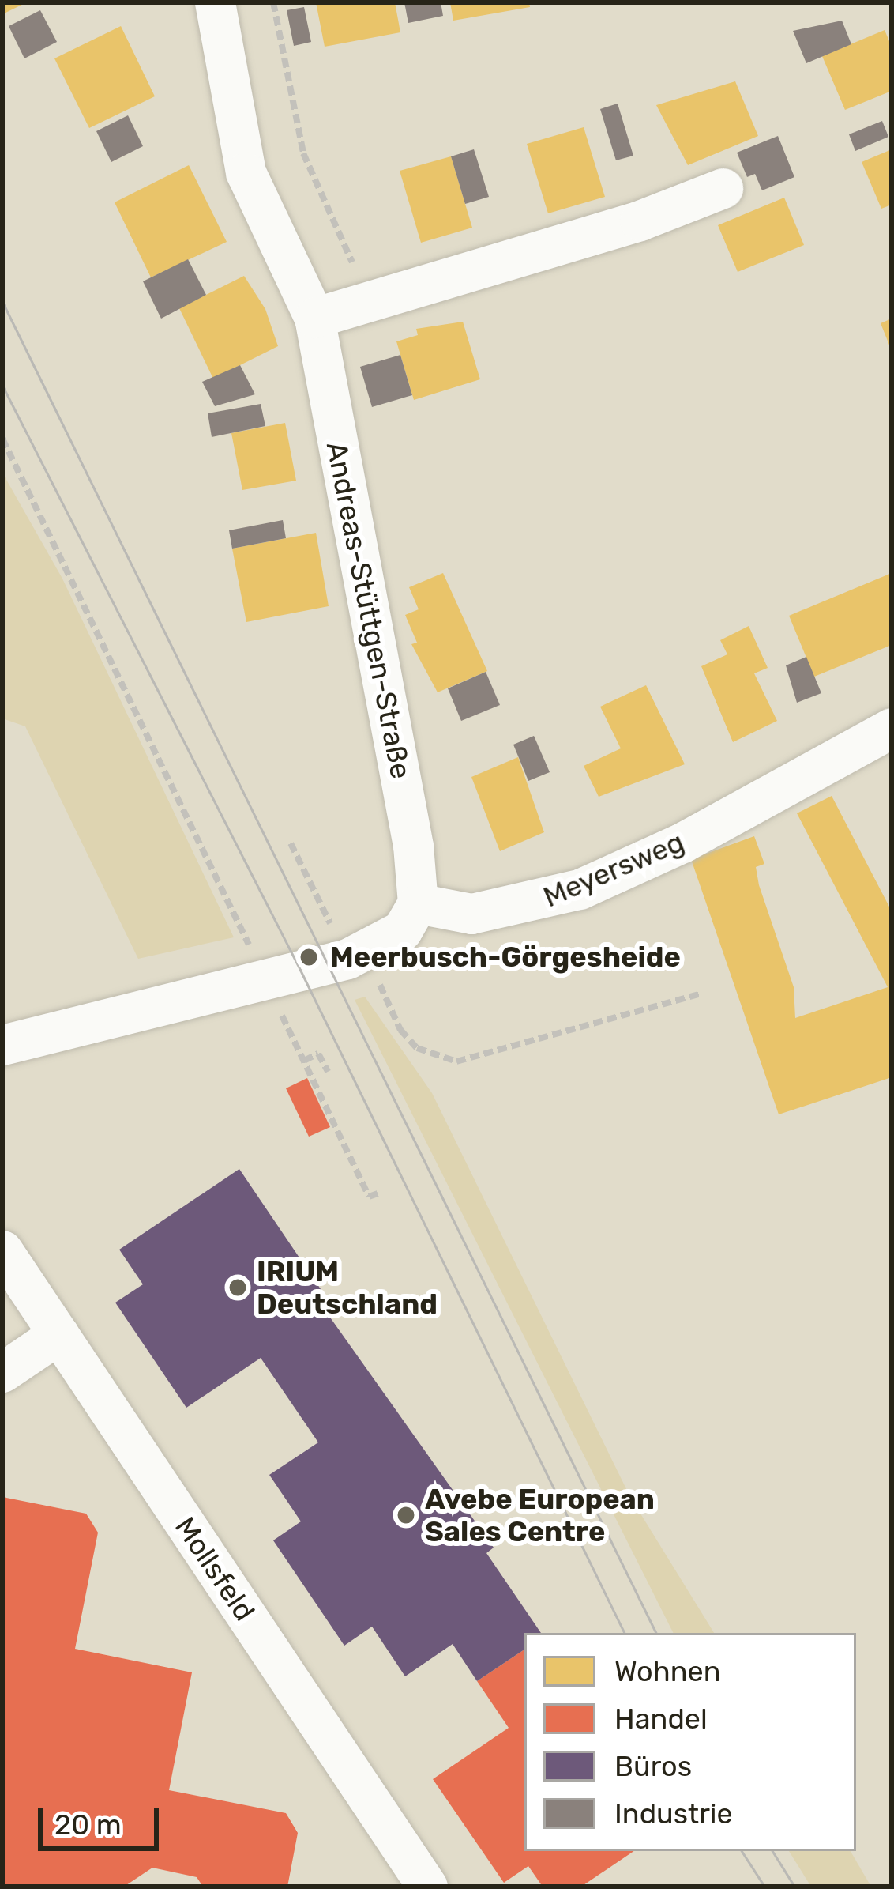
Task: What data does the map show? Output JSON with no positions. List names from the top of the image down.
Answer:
{
  "streets": {
    "street": ["Andreas-Stüttgen-Straße", "Meyersweg", "Mollsfeld"]
  },
  "crossings": [
    ["Andreas-Stüttgen-Straße", "Meyersweg"]
  ],
  "places": ["Meerbusch-Görgesheide", "IRIUM Deutschland", "Avebe European Sales Centre"],
  "legend": [
    "Wohnen",
    "Handel",
    "Büros",
    "Industrie"
  ],
  "scale_bar": "20 m"
}
